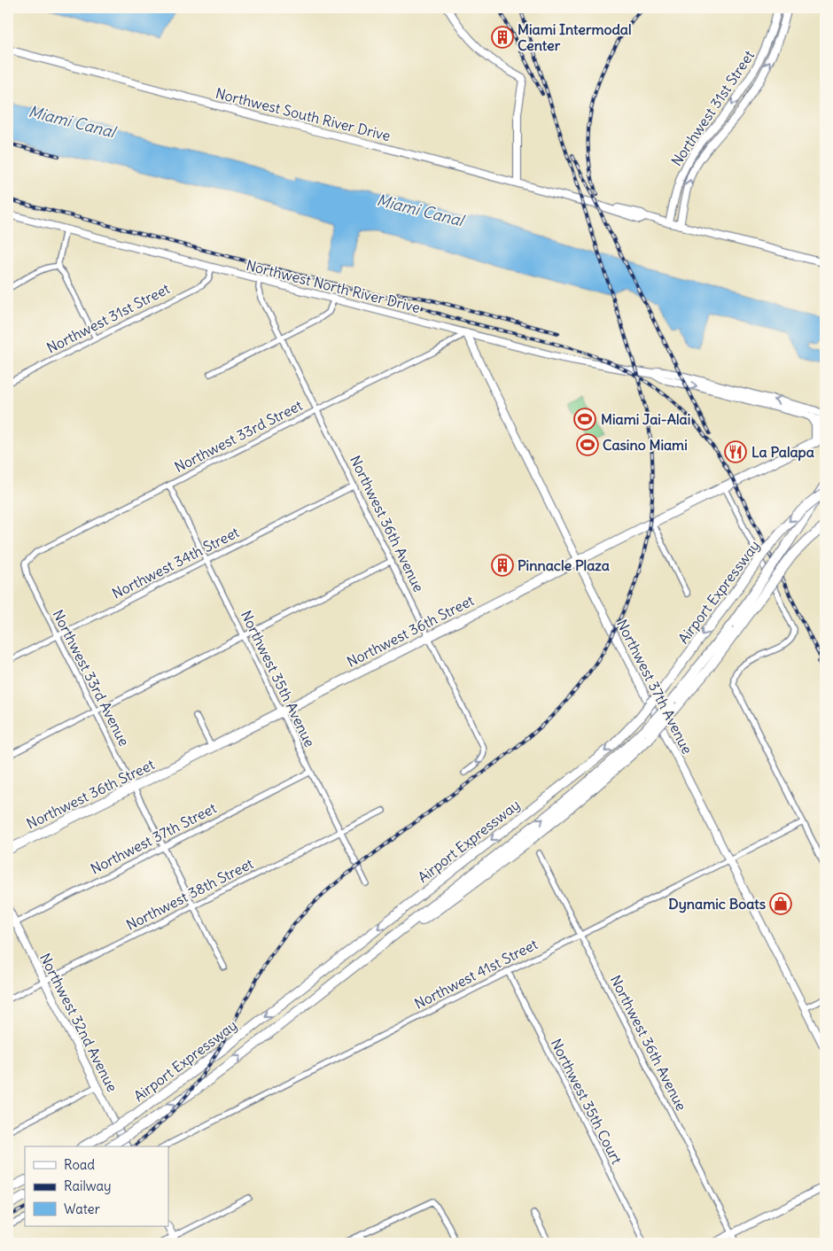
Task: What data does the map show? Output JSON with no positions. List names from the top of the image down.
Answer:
{
  "streets": {
    "highway": ["Airport Expressway", "Northwest 36th Street"],
    "street": [
      "Northwest 31st Street",
      "Northwest South River Drive",
      "Northwest North River Drive",
      "Northwest 33rd Street",
      "Northwest 36th Avenue",
      "Northwest 34th Street",
      "Northwest 33rd Avenue",
      "Northwest 35th Avenue",
      "Northwest 37th Avenue",
      "Northwest 37th Street",
      "Northwest 38th Street",
      "Northwest 41st Street",
      "Northwest 32nd Avenue",
      "Northwest 35th Court"
    ]
  },
  "crossings": [
    ["Northwest 31st Street", "Northwest South River Drive"],
    ["Northwest 31st Street", "Northwest North River Drive"],
    ["Northwest North River Drive", "Northwest 33rd Street"],
    ["Northwest North River Drive", "Northwest 36th Avenue"],
    ["Northwest North River Drive", "Northwest 37th Avenue"],
    ["Northwest 33rd Street", "Northwest 36th Avenue"],
    ["Northwest 33rd Street", "Northwest 33rd Avenue"],
    ["Northwest 33rd Street", "Northwest 35th Avenue"],
    ["Northwest 33rd Street", "Northwest 37th Avenue"],
    ["Northwest 36th Avenue", "Northwest 34th Street"],
    ["Northwest 36th Avenue", "Northwest 36th Street"],
    ["Northwest 36th Avenue", "Northwest 41st Street"],
    ["Northwest 34th Street", "Northwest 33rd Avenue"],
    ["Northwest 34th Street", "Northwest 35th Avenue"],
    ["Northwest 36th Street", "Northwest 33rd Avenue"],
    ["Northwest 36th Street", "Northwest 35th Avenue"],
    ["Northwest 36th Street", "Northwest 37th Avenue"],
    ["Northwest 33rd Avenue", "Northwest 37th Street"],
    ["Northwest 33rd Avenue", "Northwest 38th Street"],
    ["Northwest 35th Avenue", "Northwest 37th Street"],
    ["Northwest 35th Avenue", "Northwest 38th Street"],
    ["Northwest 37th Avenue", "Northwest 41st Street"],
    ["Northwest 37th Street", "Northwest 32nd Avenue"],
    ["Northwest 38th Street", "Northwest 32nd Avenue"],
    ["Northwest 41st Street", "Northwest 35th Court"]
  ],
  "water": ["Miami Canal"],
  "places": {
    "building": ["Miami Intermodal Center", "Pinnacle Plaza"],
    "sports": ["Miami Jai-Alai", "Casino Miami"],
    "restaurant": ["La Palapa"],
    "shop": ["Dynamic Boats"]
  },
  "legend": ["Road", "Railway", "Water"]
}
